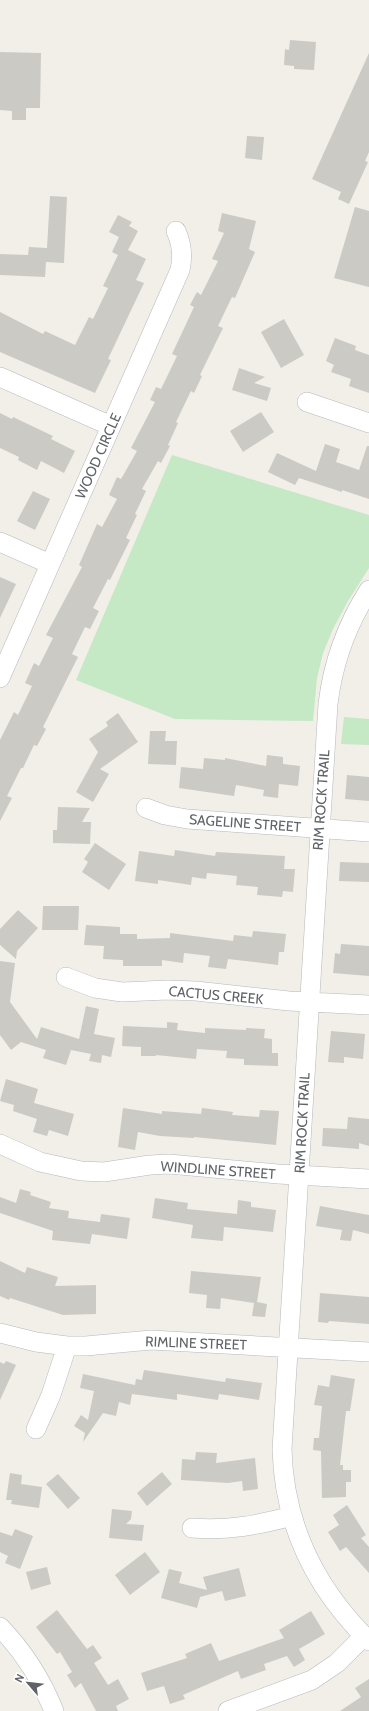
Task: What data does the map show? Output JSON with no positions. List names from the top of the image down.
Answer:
{
  "streets": {
    "street": [
      "WOOD CIRCLE",
      "RIM ROCK TRAIL",
      "SAGELINE STREET",
      "CACTUS CREEK",
      "WINDLINE STREET",
      "RIMLINE STREET"
    ]
  },
  "crossings": [
    ["RIM ROCK TRAIL", "SAGELINE STREET"],
    ["RIM ROCK TRAIL", "CACTUS CREEK"],
    ["RIM ROCK TRAIL", "WINDLINE STREET"],
    ["RIM ROCK TRAIL", "RIMLINE STREET"]
  ],
  "north": "top left"
}
